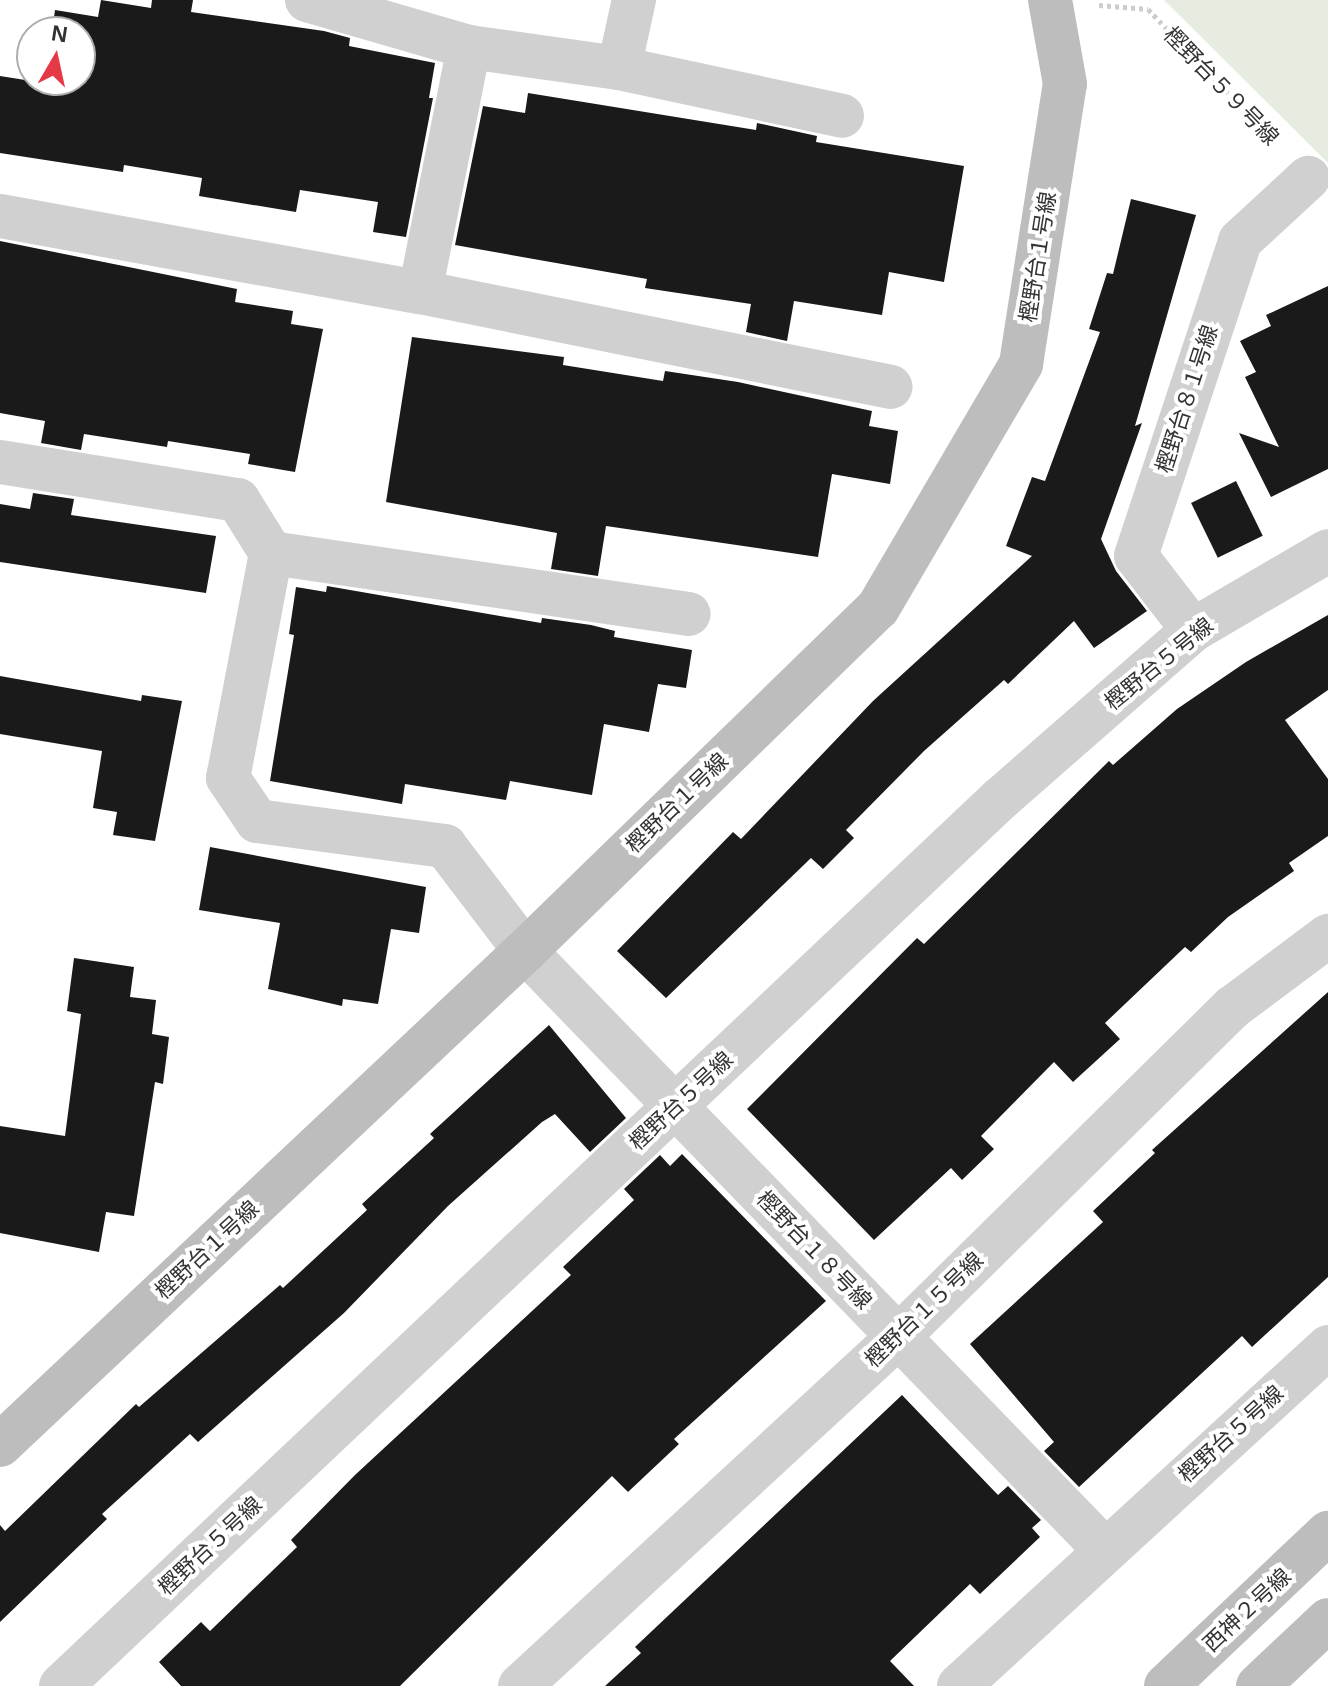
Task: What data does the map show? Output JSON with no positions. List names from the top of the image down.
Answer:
{
  "streets": {
    "street": [
      "樫野台１号線",
      "樫野台８１号線",
      "樫野台５号線",
      "樫野台１８号線",
      "樫野台１５号線",
      "西神２号線"
    ],
    "path": ["樫野台５９号線"]
  },
  "crossings": [
    ["樫野台５９号線", "樫野台１号線"],
    ["樫野台５９号線", "樫野台８１号線"],
    ["樫野台１号線", "樫野台１８号線"],
    ["樫野台８１号線", "樫野台５号線"],
    ["樫野台５号線", "樫野台１８号線"],
    ["樫野台１８号線", "樫野台１５号線"]
  ],
  "north": "top"
}
